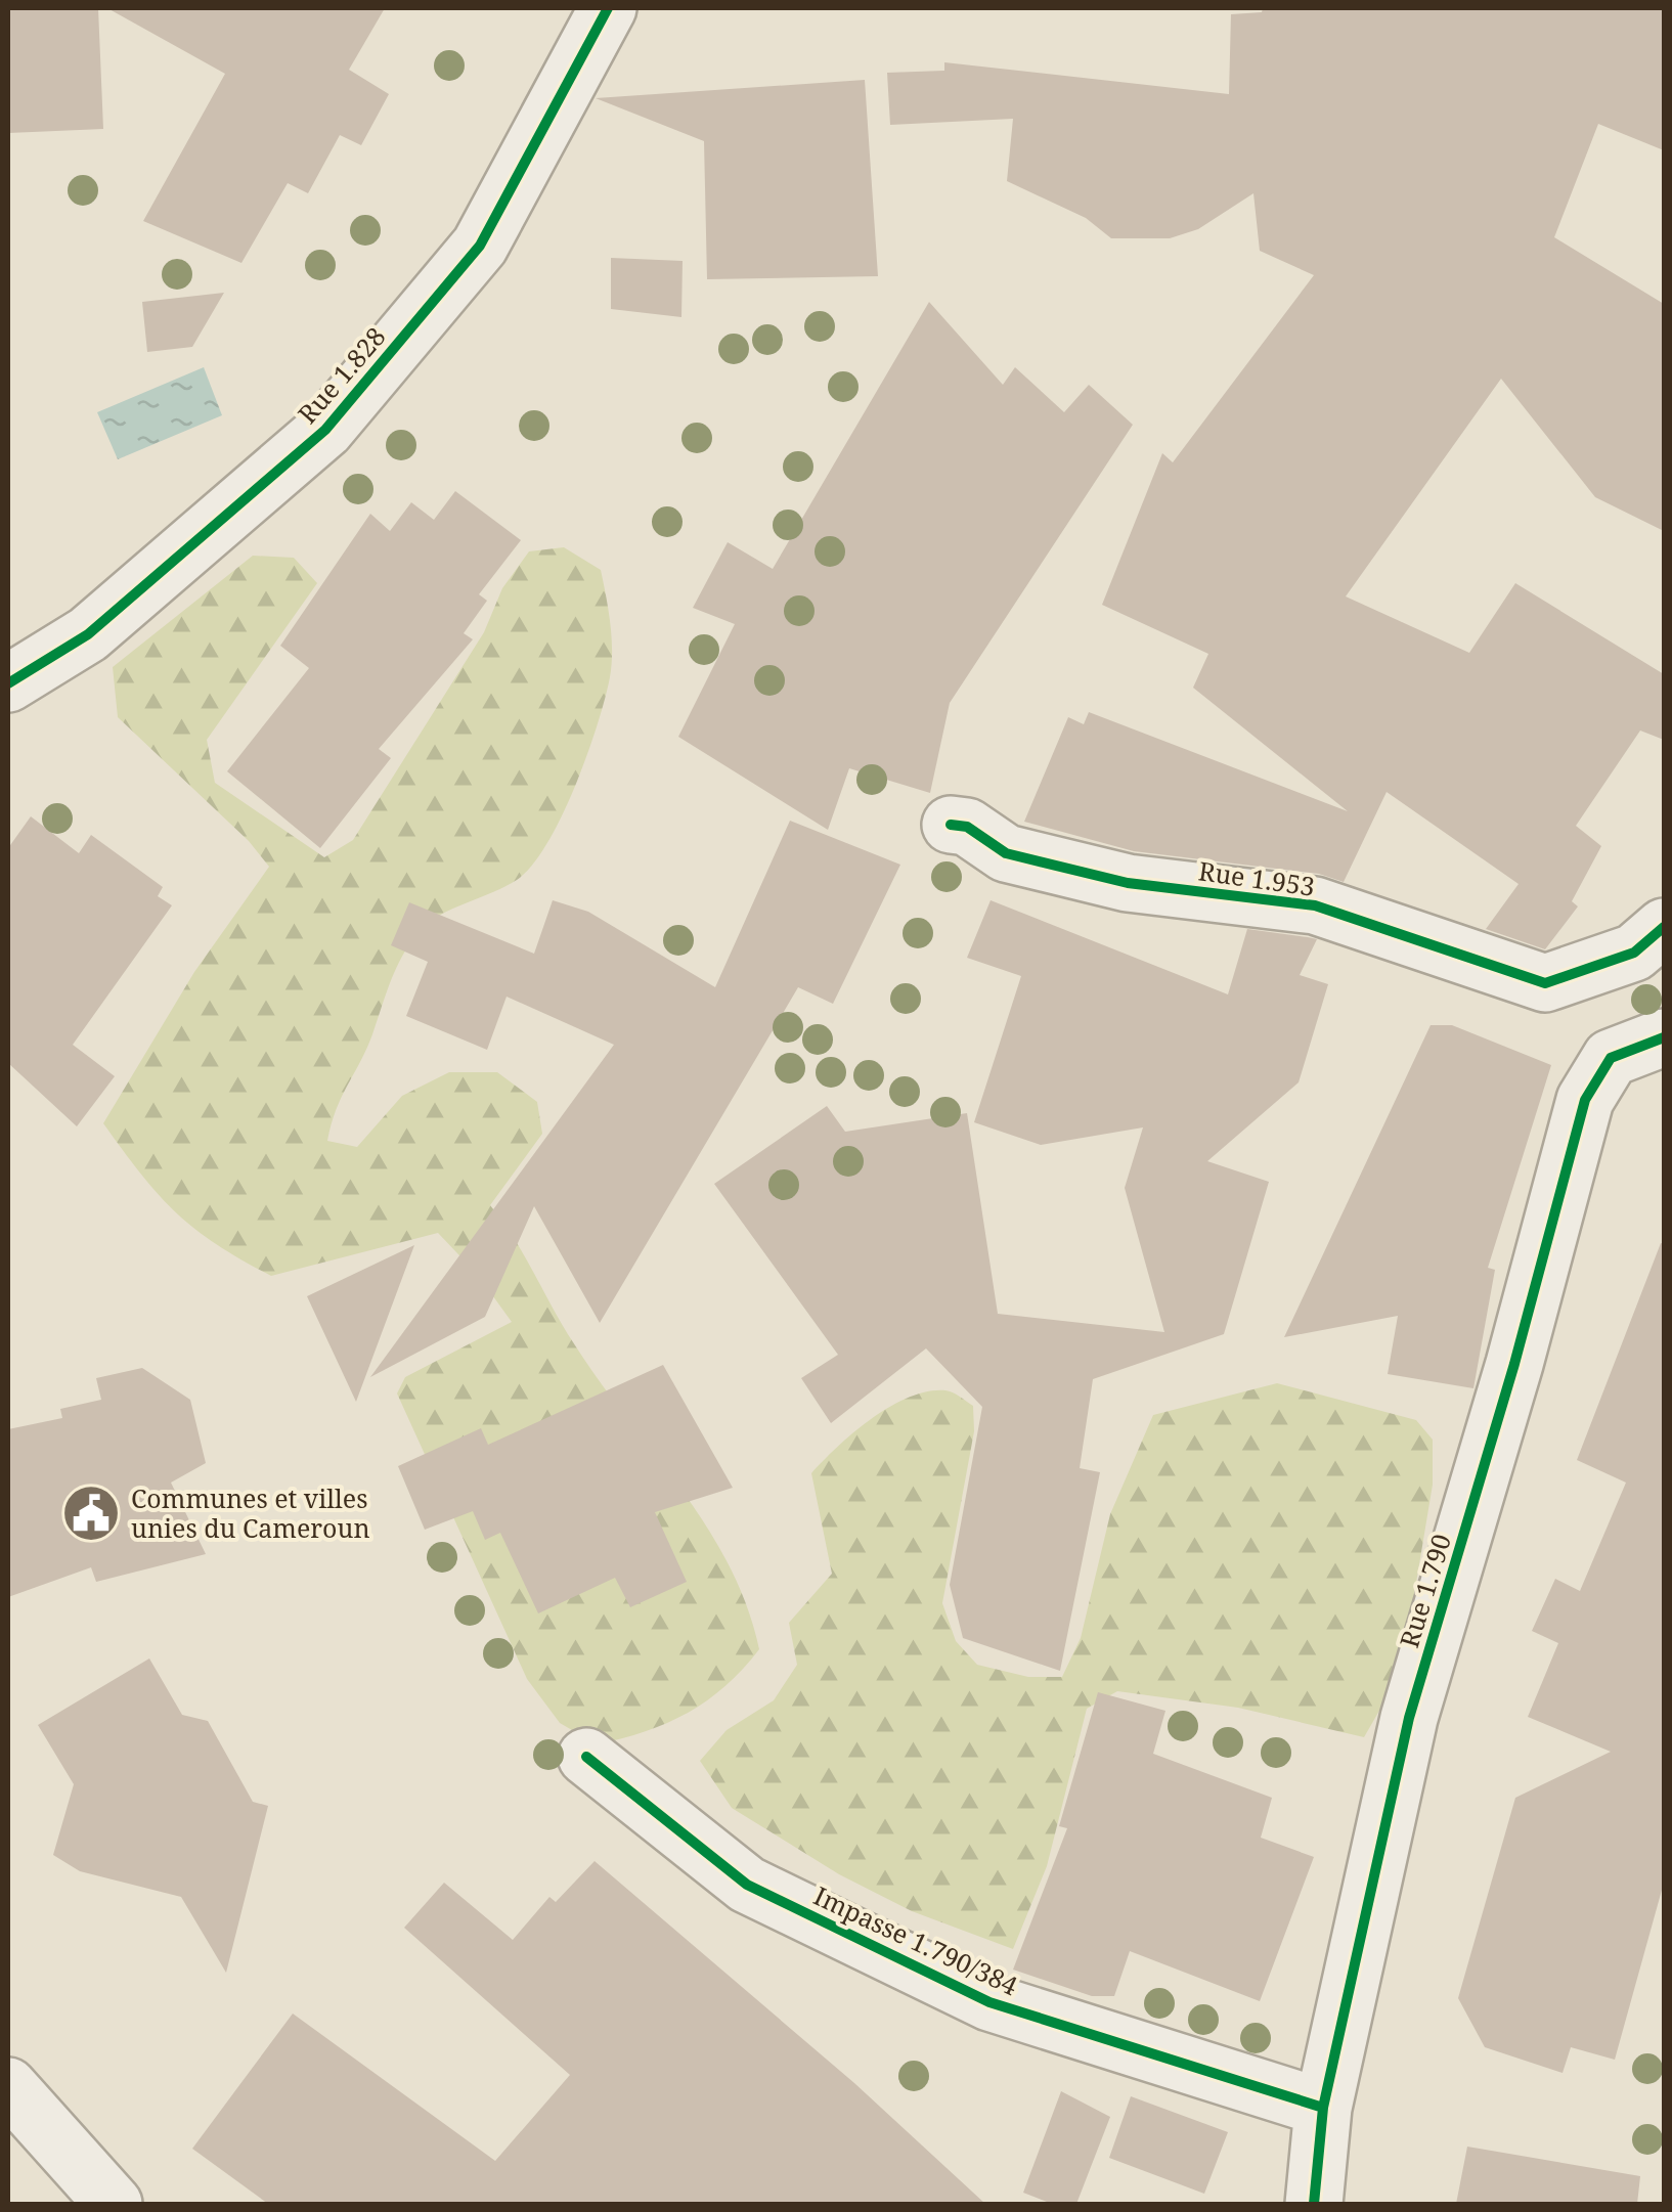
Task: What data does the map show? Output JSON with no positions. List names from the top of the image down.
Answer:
{
  "streets": {
    "street": [
      "Rue 1.828",
      "Rue 1.953",
      "Rue 1.790",
      "Impasse 1.790/384"
    ]
  },
  "crossings": [
    ["Rue 1.790", "Impasse 1.790/384"]
  ],
  "places": {
    "public building": ["Communes et villes unies du Cameroun"]
  }
}
